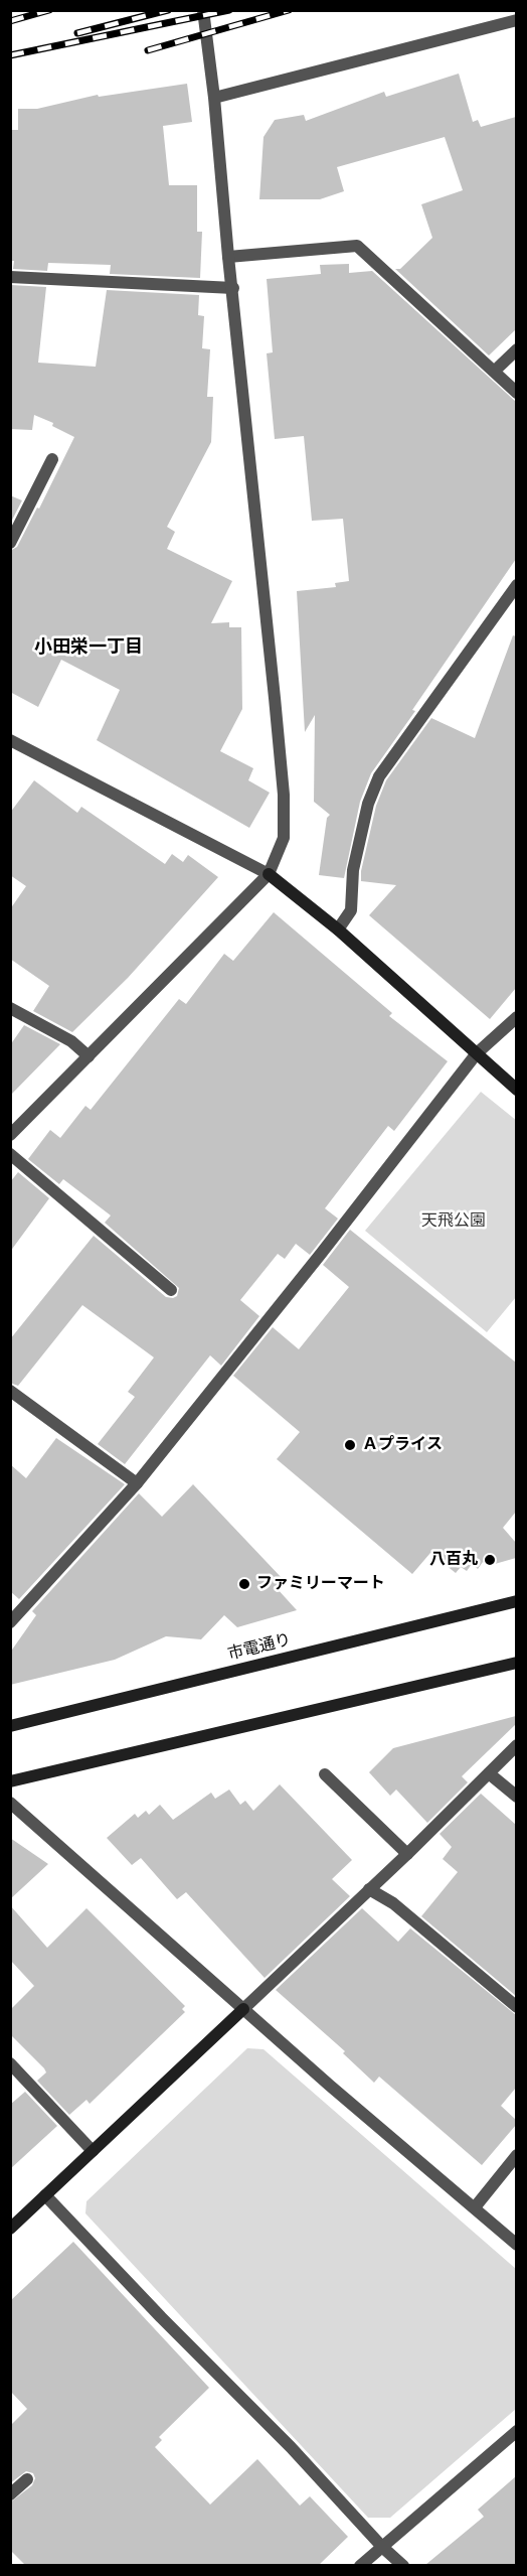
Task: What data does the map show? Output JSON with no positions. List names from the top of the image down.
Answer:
{
  "streets": {
    "street": ["市電通り"]
  },
  "districts": ["小田栄一丁目"],
  "parks": ["天飛公園"],
  "places": ["Ａプライス", "八百丸", "ファミリーマート"]
}
